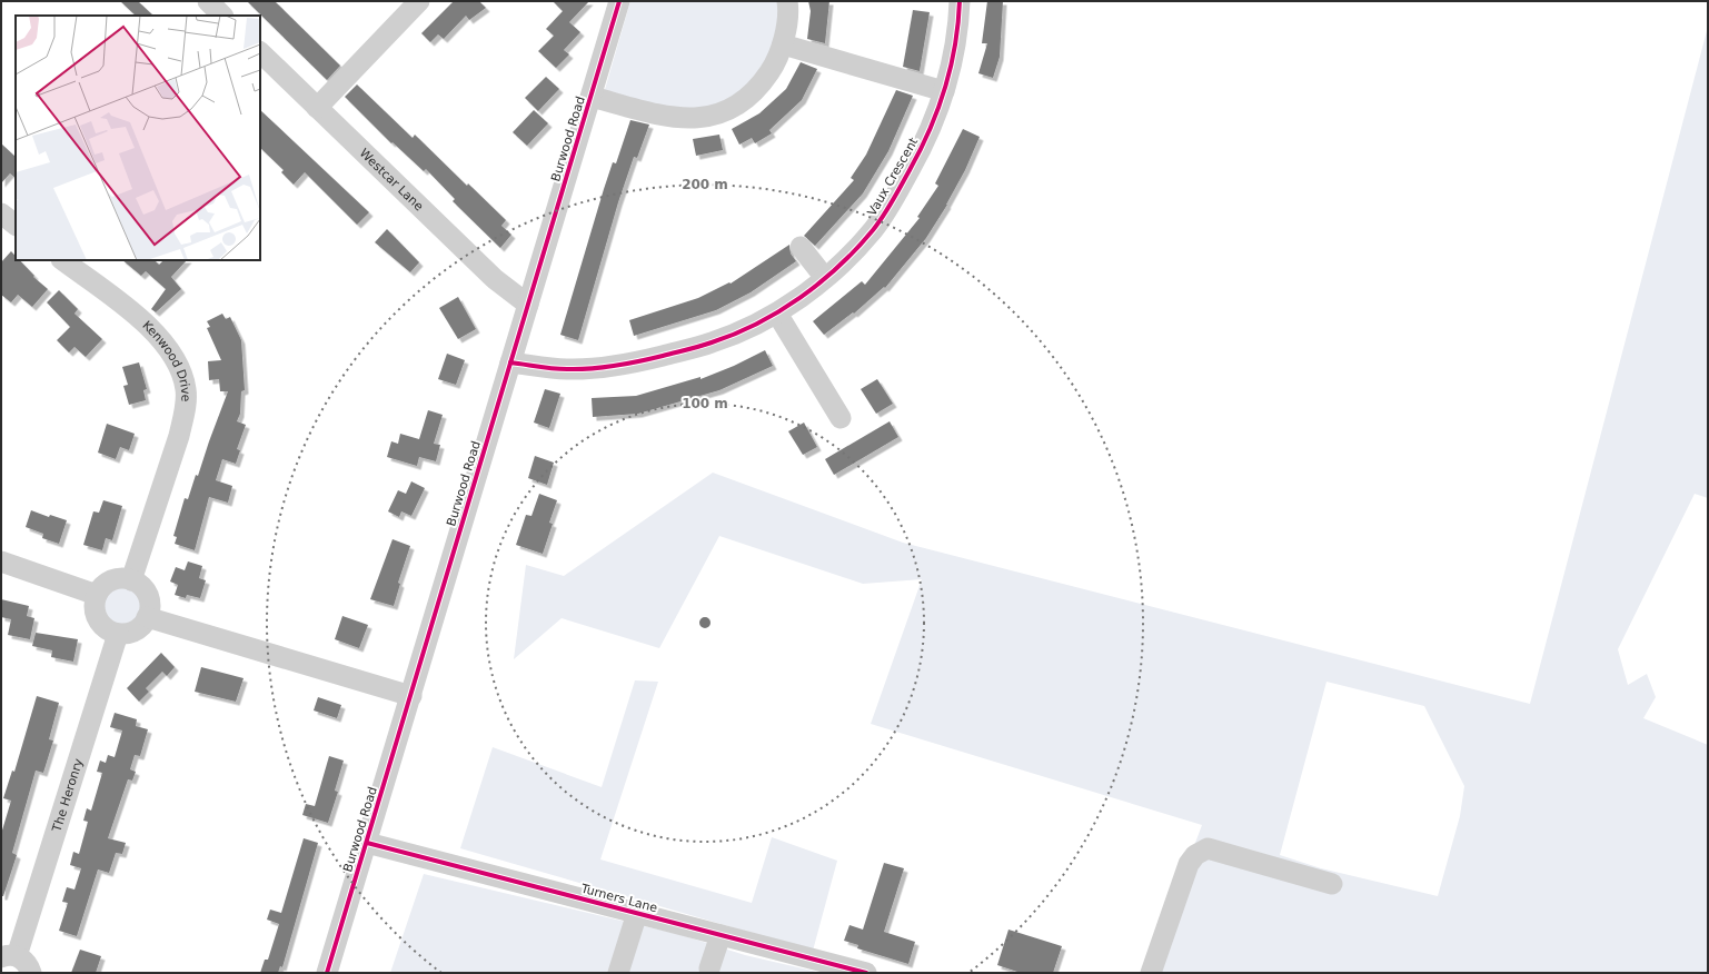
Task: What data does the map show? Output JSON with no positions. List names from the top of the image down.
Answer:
{
  "streets": {
    "street": [
      "Burwood Road",
      "Vaux Crescent",
      "Westcar Lane",
      "Kenwood Drive",
      "The Heronry",
      "Turners Lane"
    ]
  },
  "crossings": [
    ["Burwood Road", "Vaux Crescent"],
    ["Burwood Road", "Westcar Lane"],
    ["Burwood Road", "Turners Lane"],
    ["Kenwood Drive", "The Heronry"]
  ],
  "rings": ["200 m", "100 m"]
}
